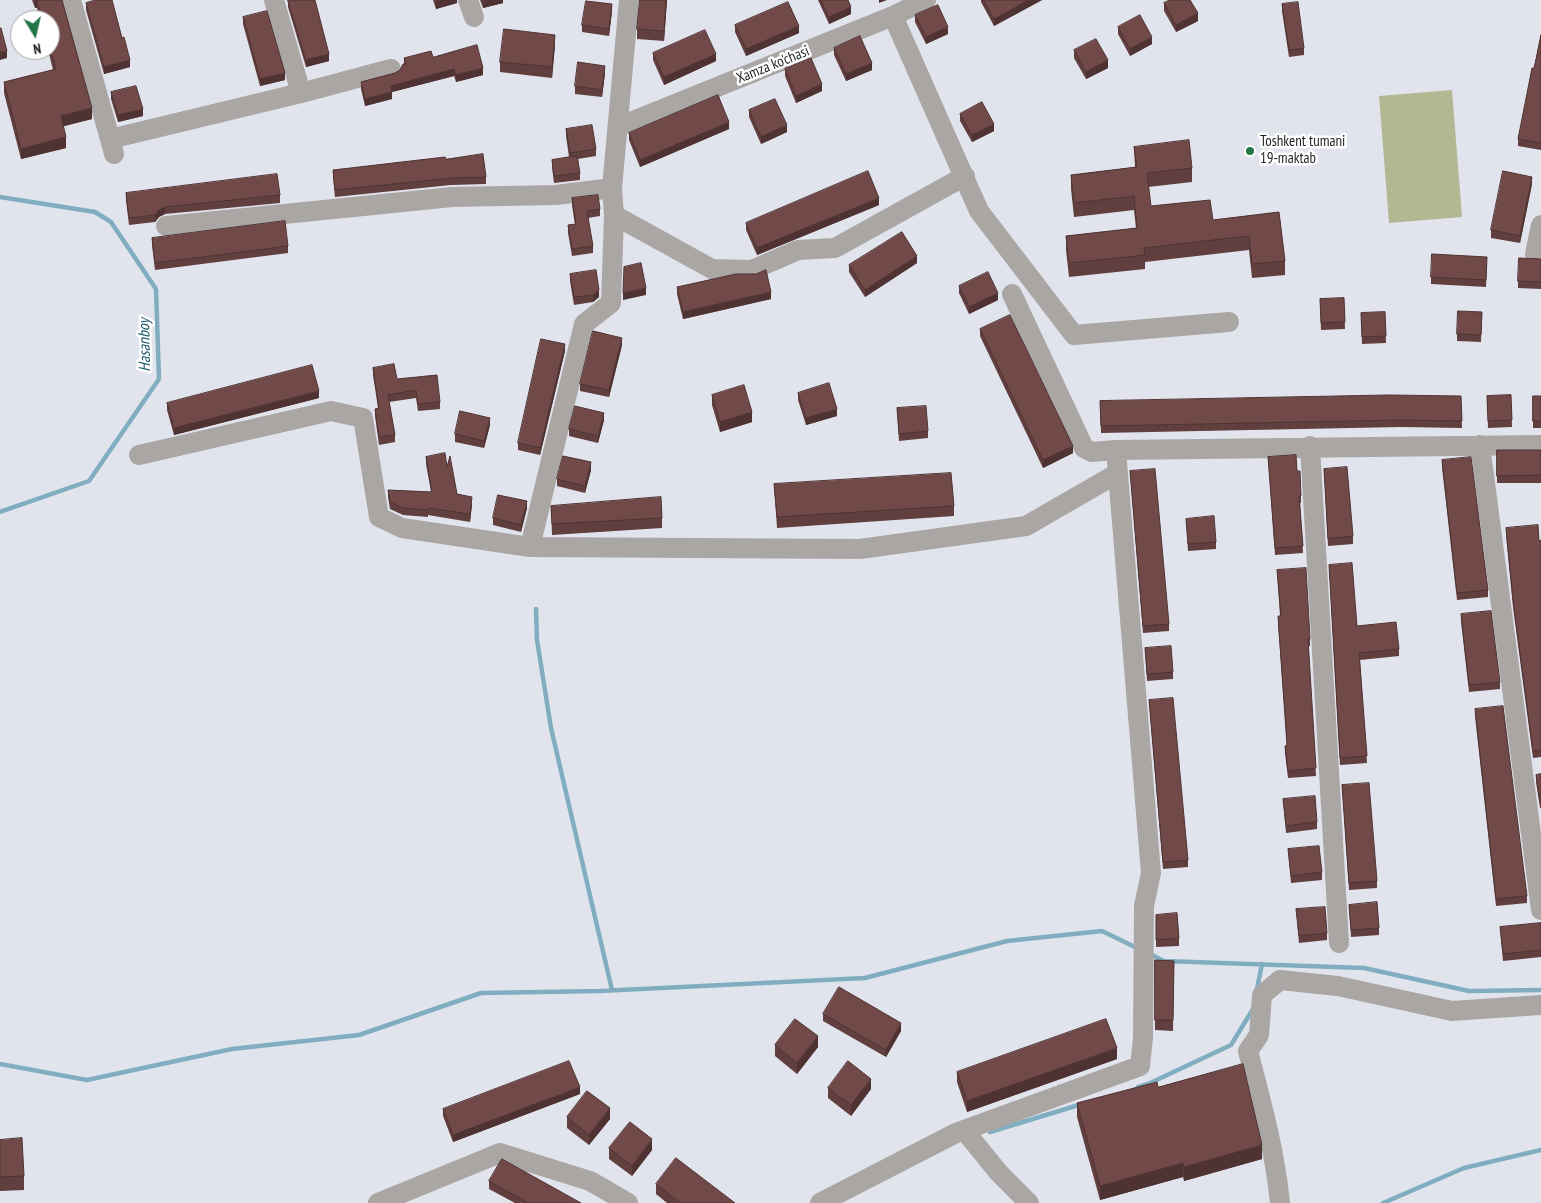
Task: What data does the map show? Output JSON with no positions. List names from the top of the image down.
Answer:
{
  "streets": {
    "street": ["Xamza ko'chasi"]
  },
  "water": ["Hasanboy"],
  "places": ["Toshkent tumani 19-maktab"],
  "north": "bottom"
}
